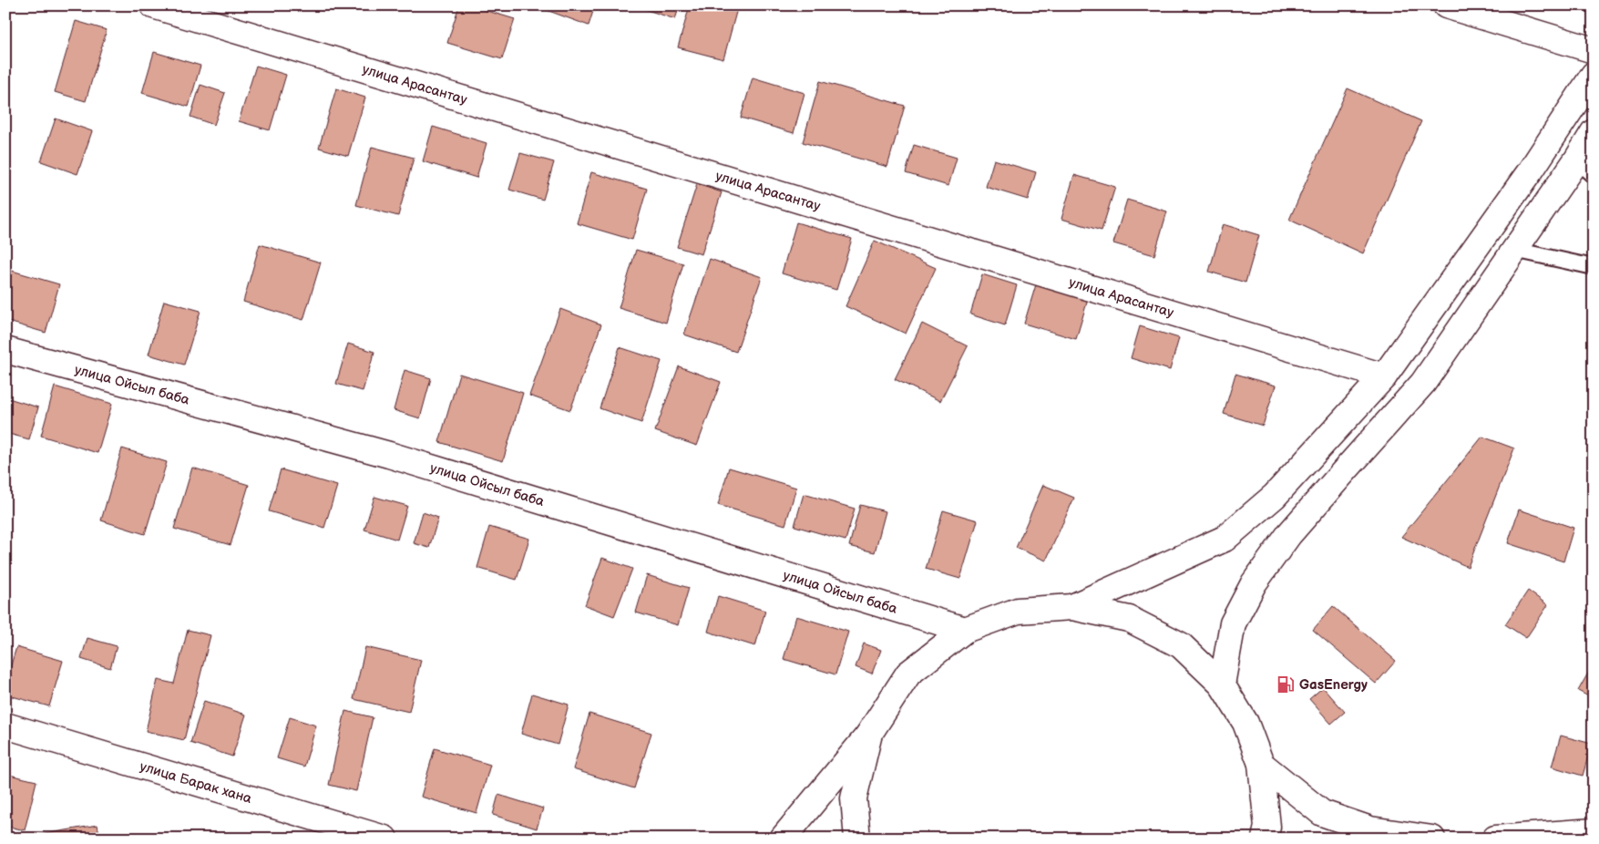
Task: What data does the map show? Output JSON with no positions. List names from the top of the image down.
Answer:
{
  "streets": {
    "main road": ["улица Арасантау", "улица Ойсыл баба", "улица Барак хана"]
  },
  "places": {
    "fuel station": ["GasEnergy"]
  }
}
